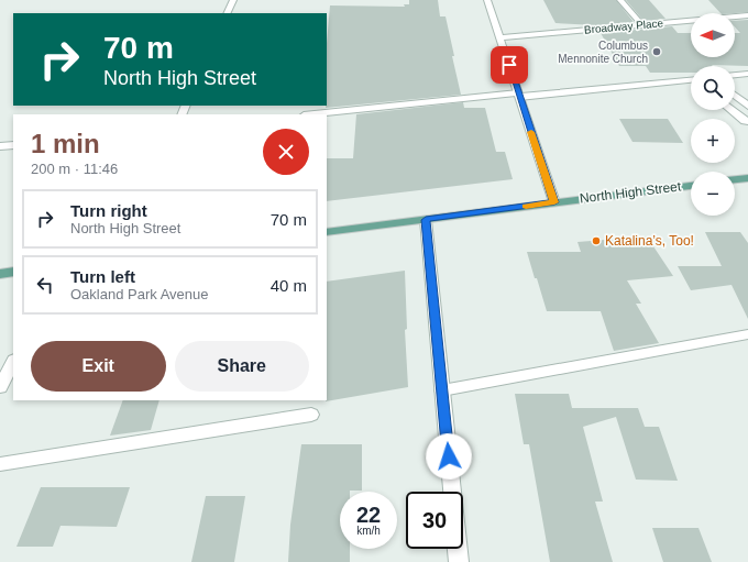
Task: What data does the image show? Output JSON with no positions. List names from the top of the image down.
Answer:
{
  "streets": {
    "main road": ["North High Street"],
    "street": ["Broadway Place"]
  },
  "places": ["Columbus Mennonite Church", "Katalina’s, Too!"],
  "north": "left",
  "page": {
    "map_buttons": ["+", "−"],
    "turn": ["70 m", "North High Street"],
    "heading": ["1 min", "200 m · 11:46"],
    "list": [
      {
        "name": "Turn right",
        "note": "North High Street",
        "value": "70 m"
      },
      {
        "name": "Turn left",
        "note": "Oakland Park Avenue",
        "value": "40 m"
      }
    ],
    "buttons": ["Exit", "Share"],
    "speed": "22 km/h",
    "limit": "30"
  }
}
